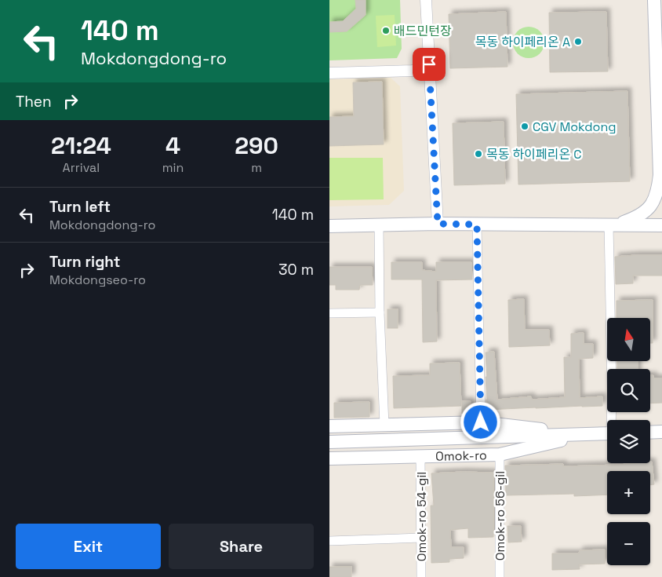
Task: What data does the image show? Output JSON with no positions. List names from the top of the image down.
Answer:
{
  "streets": {
    "main road": ["Omok-ro"],
    "street": ["Omok-ro 56-gil", "Omok-ro 54-gil"]
  },
  "crossings": [
    ["Omok-ro", "Omok-ro 56-gil"],
    ["Omok-ro", "Omok-ro 54-gil"]
  ],
  "places": [
    "배드민턴장",
    "목동 하이페리온 A",
    "CGV Mokdong",
    "목동 하이페리온 C"
  ],
  "north": "top",
  "page": {
    "turn": ["140 m", "Mokdongdong-ro"],
    "then": "Then",
    "eta": [
      "21:24",
      "Arrival",
      "4",
      "min",
      "290",
      "m"
    ],
    "list": [
      {
        "name": "Turn left",
        "note": "Mokdongdong-ro",
        "value": "140 m"
      },
      {
        "name": "Turn right",
        "note": "Mokdongseo-ro",
        "value": "30 m"
      }
    ],
    "map_buttons": ["+", "−"],
    "buttons": ["Exit", "Share"]
  }
}
